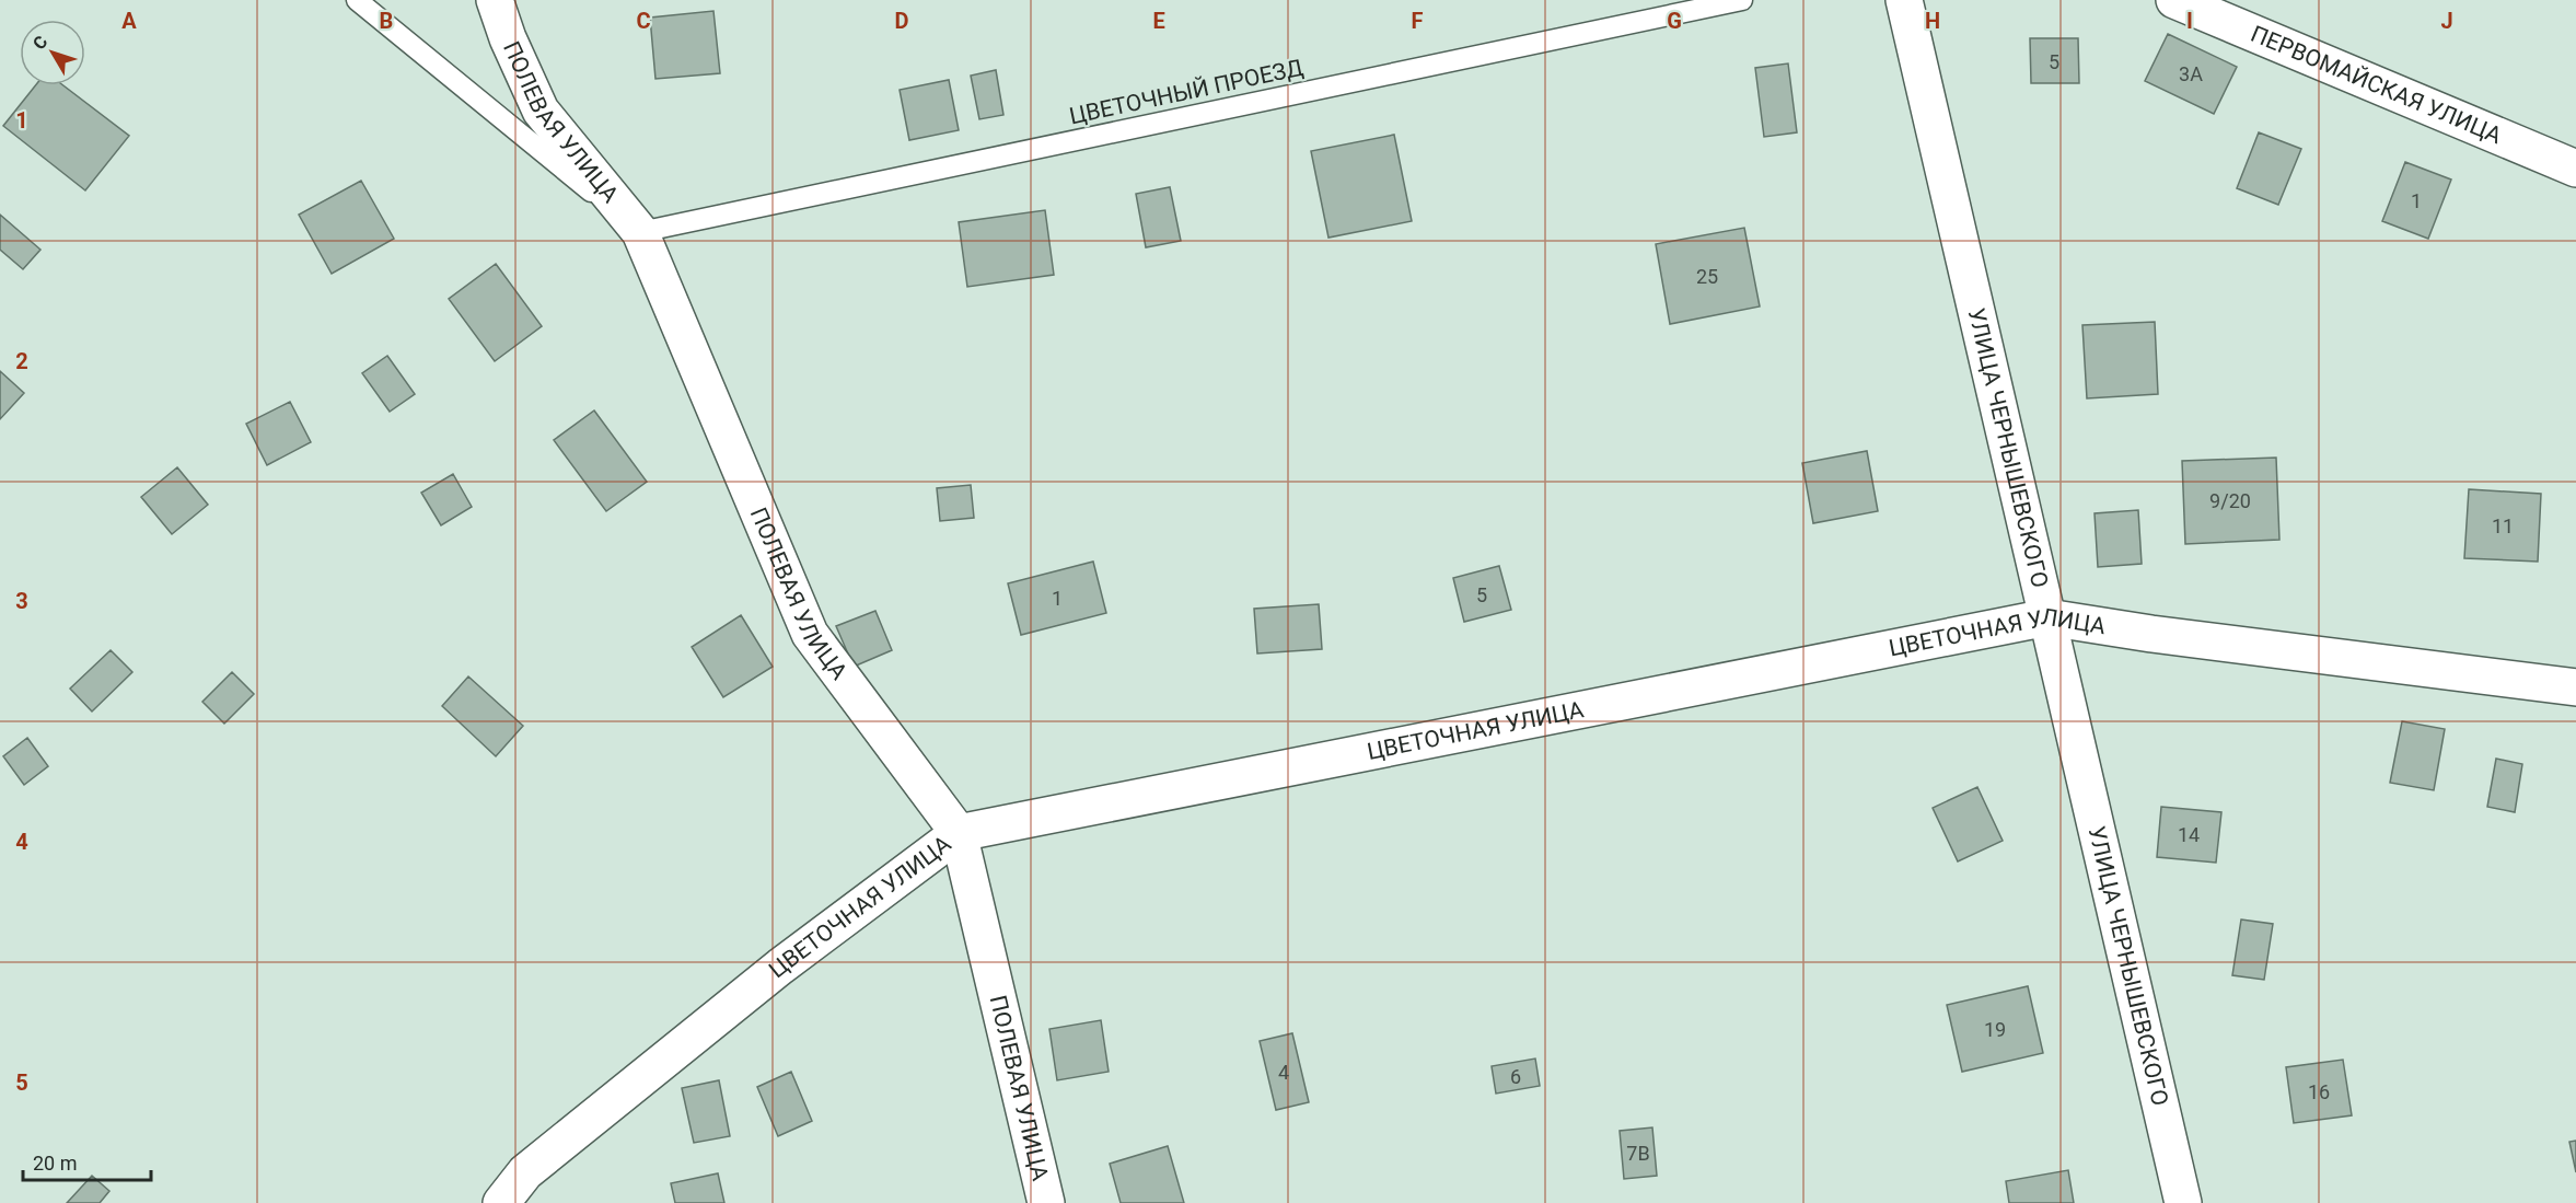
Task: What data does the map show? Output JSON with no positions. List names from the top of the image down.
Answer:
{
  "streets": {
    "street": [
      "ПЕРВОМАЙСКАЯ УЛИЦА",
      "ПОЛЕВАЯ УЛИЦА",
      "УЛИЦА ЧЕРНЫШЕВСКОГО",
      "ЦВЕТОЧНАЯ УЛИЦА"
    ],
    "lane": ["ЦВЕТОЧНЫЙ ПРОЕЗД"]
  },
  "crossings": [
    ["ЦВЕТОЧНЫЙ ПРОЕЗД", "ПОЛЕВАЯ УЛИЦА"],
    ["ПОЛЕВАЯ УЛИЦА", "ЦВЕТОЧНАЯ УЛИЦА"],
    ["УЛИЦА ЧЕРНЫШЕВСКОГО", "ЦВЕТОЧНАЯ УЛИЦА"]
  ],
  "house_numbers": [
    "5",
    "3А",
    "1",
    "25",
    "9/20",
    "11",
    "5",
    "1",
    "14",
    "19",
    "4",
    "6",
    "16",
    "7В"
  ],
  "scale_bar": "20 m",
  "north": "top left",
  "grid": {
    "columns": [
      "A",
      "B",
      "C",
      "D",
      "E",
      "F",
      "G",
      "H",
      "I",
      "J"
    ],
    "rows": [
      "1",
      "2",
      "3",
      "4",
      "5"
    ]
  }
}
